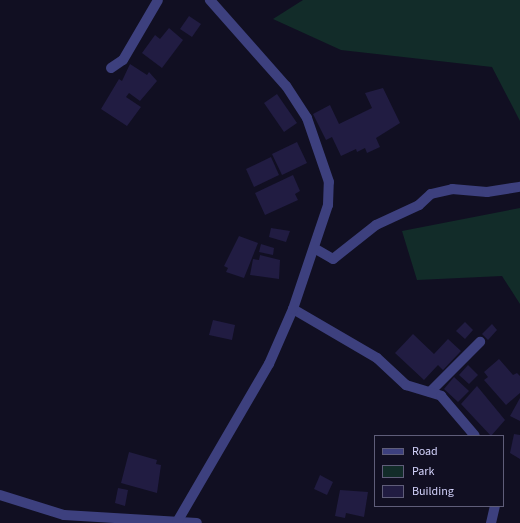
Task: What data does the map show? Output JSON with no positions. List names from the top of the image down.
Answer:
{
  "legend": ["Road", "Park", "Building"]
}
